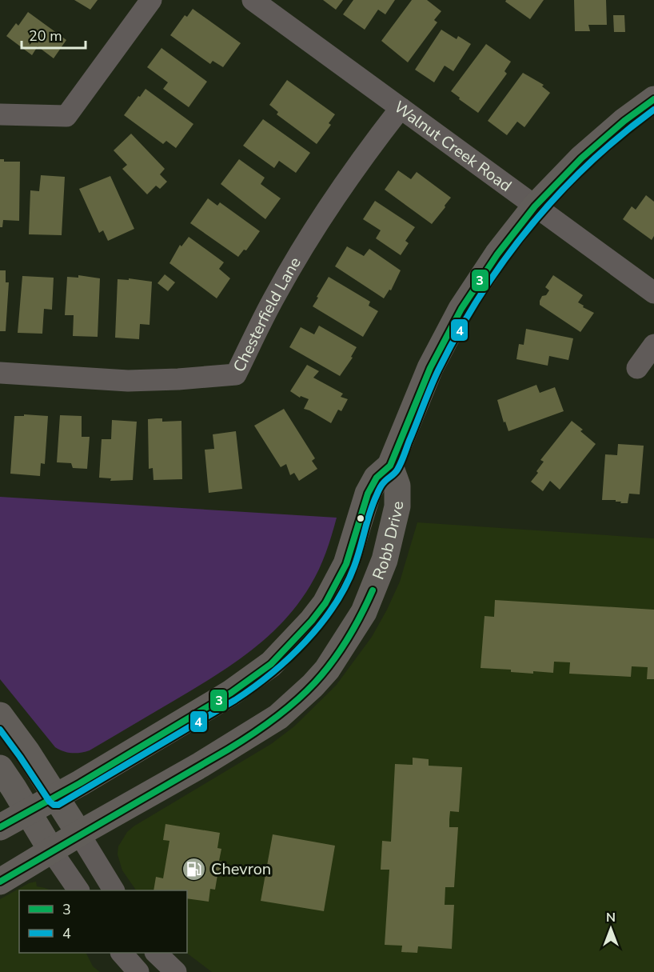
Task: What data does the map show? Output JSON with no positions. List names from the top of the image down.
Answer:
{
  "streets": {
    "main road": ["Robb Drive"],
    "street": ["Walnut Creek Road", "Chesterfield Lane"]
  },
  "crossings": [
    ["Walnut Creek Road", "Chesterfield Lane"],
    ["Walnut Creek Road", "Robb Drive"]
  ],
  "places": {
    "fuel station": ["Chevron"]
  },
  "lines": ["transit line 3", "transit line 4"],
  "legend": ["3", "4"],
  "scale_bar": "20 m",
  "north": "top"
}
